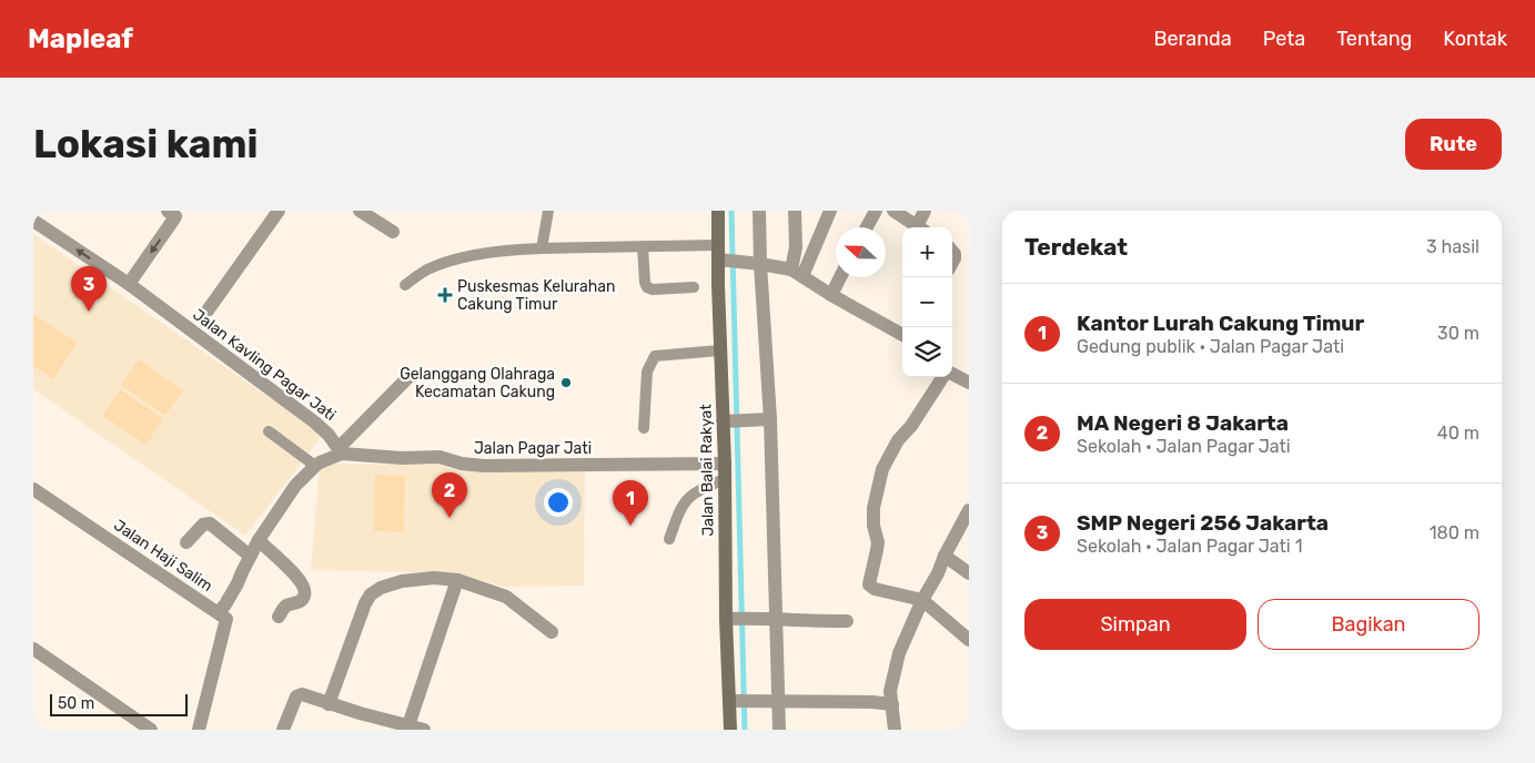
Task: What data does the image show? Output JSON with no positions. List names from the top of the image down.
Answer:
{
  "streets": {
    "street": [
      "Jalan Kavling Pagar Jati",
      "Jalan Pagar Jati",
      "Jalan Balai Rakyat",
      "Jalan Haji Salim"
    ]
  },
  "crossings": [
    ["Jalan Kavling Pagar Jati", "Jalan Pagar Jati"],
    ["Jalan Pagar Jati", "Jalan Balai Rakyat"]
  ],
  "places": {
    "health": ["Puskesmas Kelurahan Cakung Timur"],
    "other": ["Gelanggang Olahraga Kecamatan Cakung"]
  },
  "scale_bar": "50 m",
  "north": "left",
  "page": {
    "header": "Mapleaf",
    "nav": [
      "Beranda",
      "Peta",
      "Tentang",
      "Kontak"
    ],
    "buttons": [
      "Rute",
      ["Simpan", "Bagikan"]
    ],
    "title": "Lokasi kami",
    "heading": ["Terdekat", "3 hasil"],
    "map_buttons": ["+", "−"],
    "pins": ["3", "2", "1"],
    "list": [
      {
        "mark": "1",
        "name": "Kantor Lurah Cakung Timur",
        "note": "Gedung publik · Jalan Pagar Jati",
        "value": "30 m"
      },
      {
        "mark": "2",
        "name": "MA Negeri 8 Jakarta",
        "note": "Sekolah · Jalan Pagar Jati",
        "value": "40 m"
      },
      {
        "mark": "3",
        "name": "SMP Negeri 256 Jakarta",
        "note": "Sekolah · Jalan Pagar Jati 1",
        "value": "180 m"
      }
    ],
    "scale": "50 m"
  }
}
